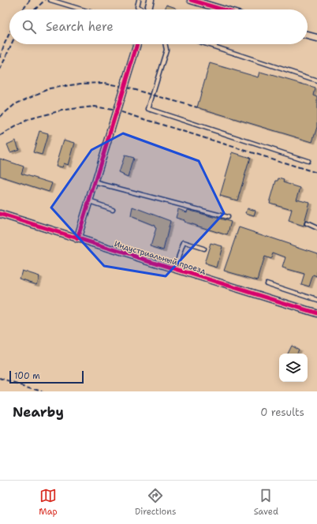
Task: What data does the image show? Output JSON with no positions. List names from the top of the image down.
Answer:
{
  "streets": {
    "street": ["Индустриальный проезд"]
  },
  "scale_bar": "100 m",
  "page": {
    "search": "Search here",
    "scale": "100 m",
    "heading": ["Nearby", "0 results"],
    "nav": ["Map", "Directions", "Saved"]
  }
}
